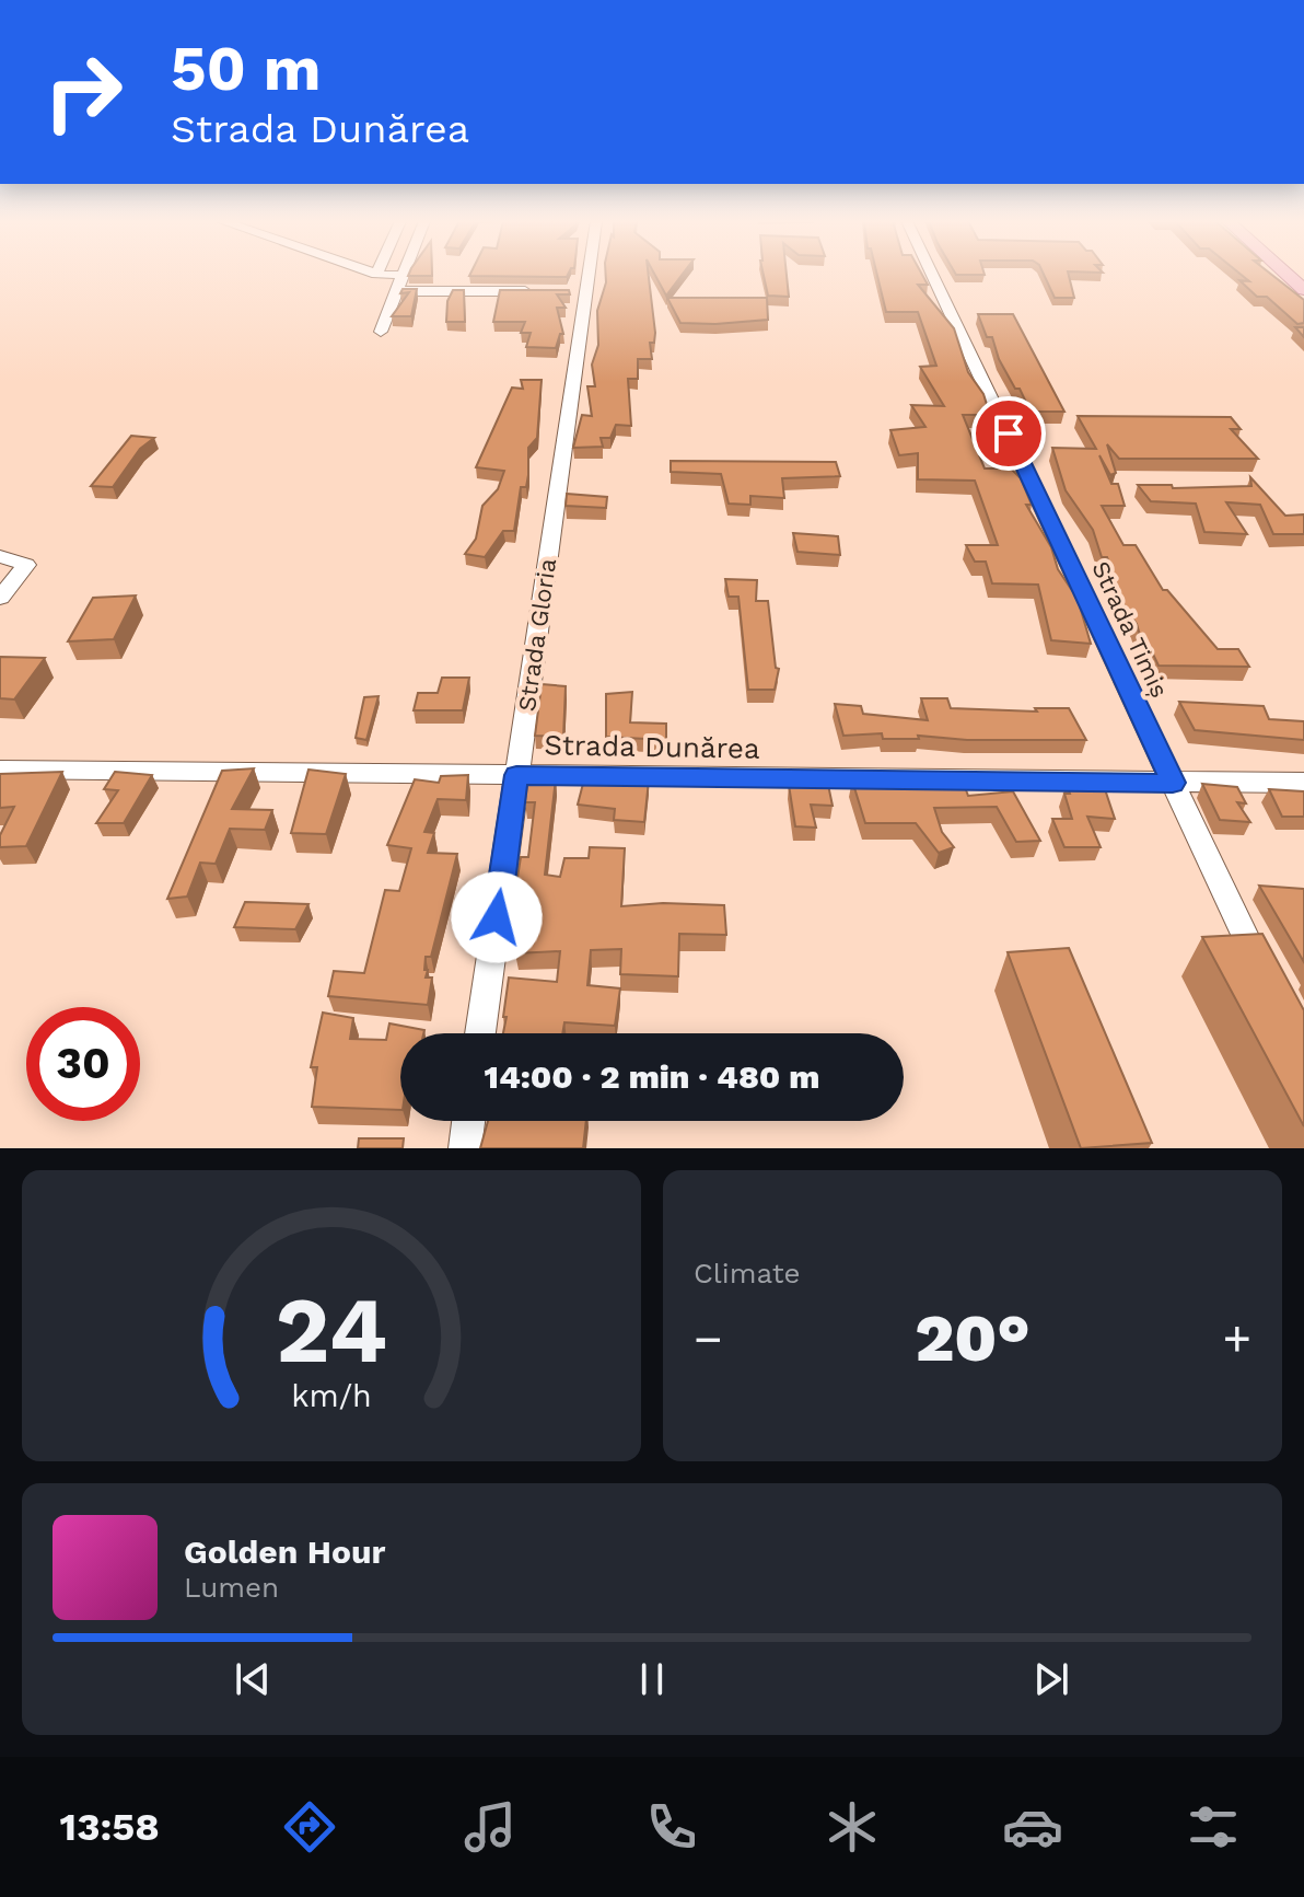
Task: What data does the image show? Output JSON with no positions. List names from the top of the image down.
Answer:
{
  "streets": {
    "street": ["Strada Timiș", "Strada Gloria", "Strada Dunărea"]
  },
  "crossings": [
    ["Strada Timiș", "Strada Dunărea"],
    ["Strada Gloria", "Strada Dunărea"]
  ],
  "page": {
    "turn": ["50 m", "Strada Dunărea"],
    "limit": "30",
    "trip": "14:00 · 2 min · 480 m",
    "tile": "Climate",
    "heat": ["−", "20°", "+"],
    "song": ["Golden Hour", "Lumen"],
    "tabs": "13:58",
    "gauge": ["24", "km/h"]
  }
}
